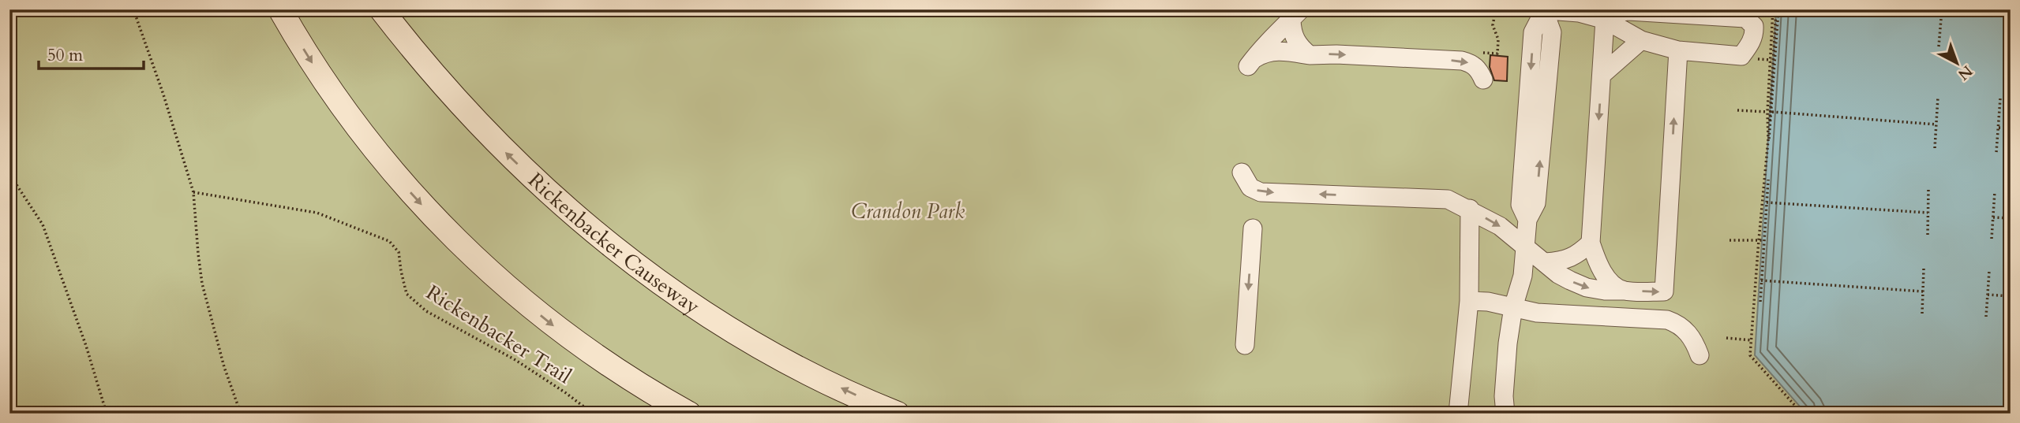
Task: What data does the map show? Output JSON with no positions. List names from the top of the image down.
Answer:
{
  "streets": {
    "main road": ["Rickenbacker Causeway"],
    "path": ["Rickenbacker Trail"]
  },
  "parks": ["Crandon Park"],
  "scale_bar": "50 m",
  "north": "bottom right"
}
